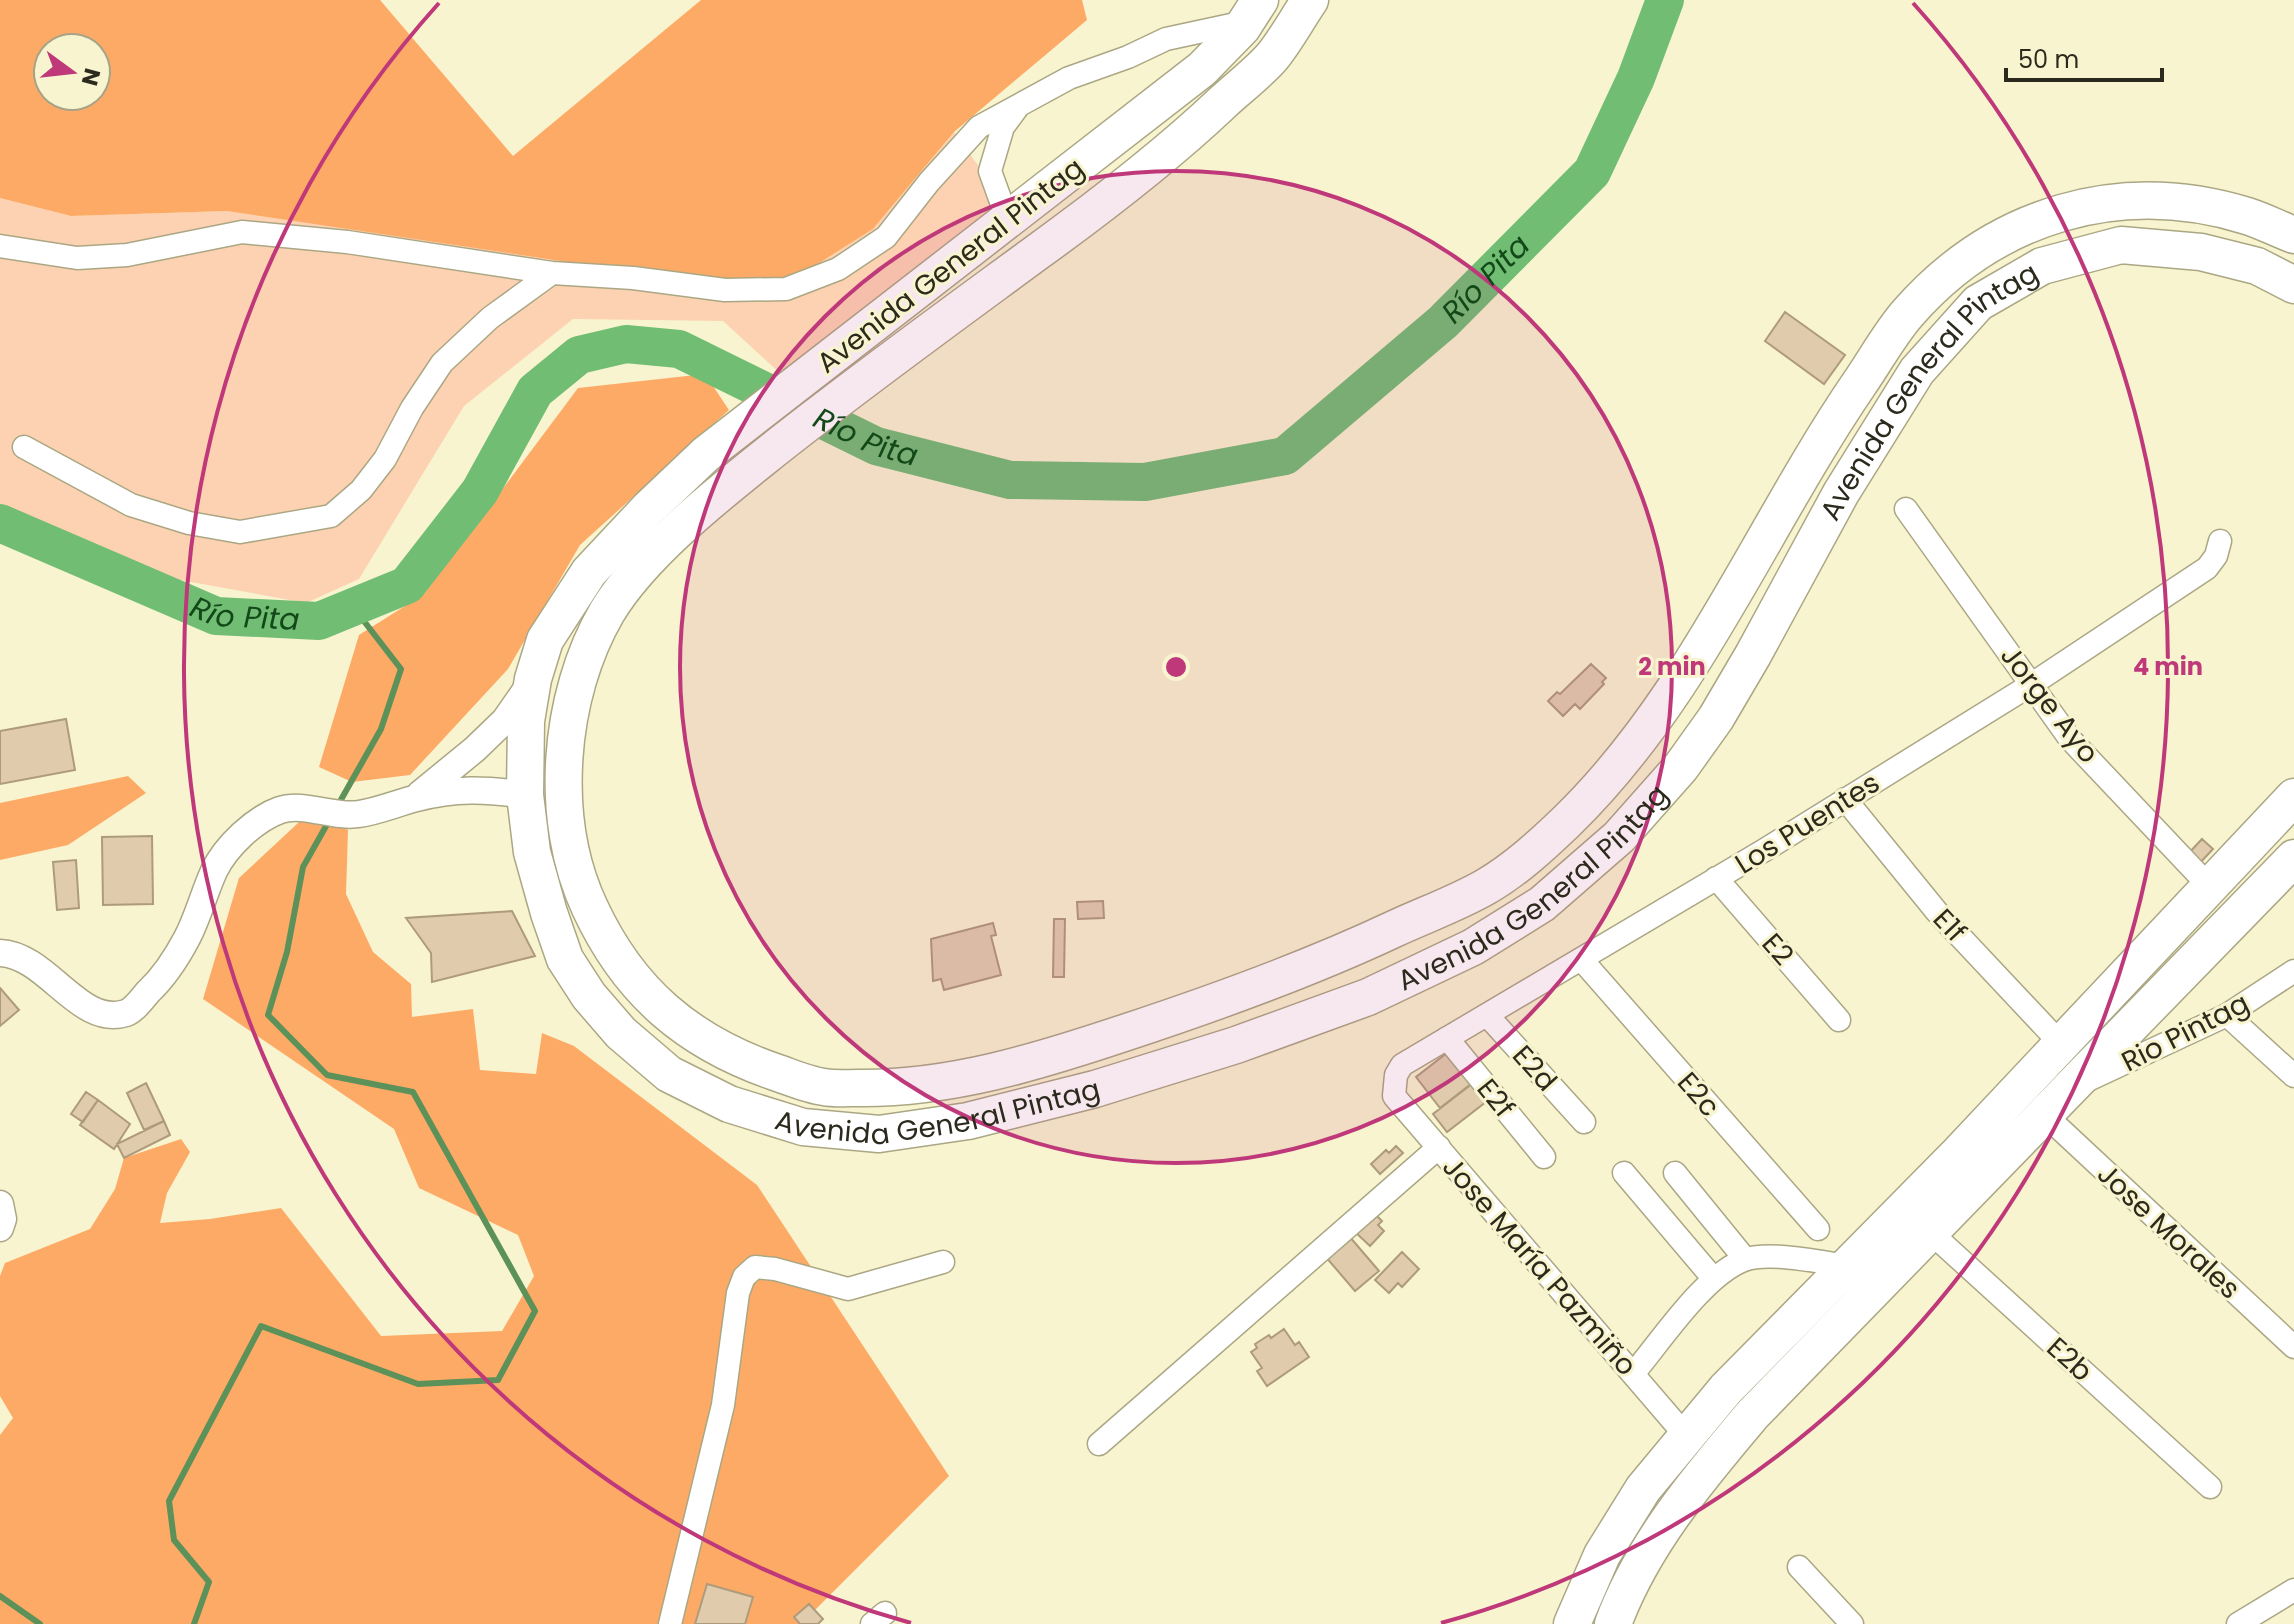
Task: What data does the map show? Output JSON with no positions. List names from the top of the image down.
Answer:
{
  "streets": {
    "highway": ["Avenida General Pintag"],
    "street": [
      "Jorge Ayo",
      "Los Puentes",
      "E1f",
      "E2",
      "Rio Pintag",
      "E2d",
      "E2c",
      "E2f",
      "Jose Morales",
      "Jose María Pazmiño",
      "E2b"
    ]
  },
  "crossings": [
    ["Jorge Ayo", "Los Puentes"],
    ["Los Puentes", "E1f"],
    ["Los Puentes", "E2"],
    ["Los Puentes", "E2d"],
    ["Los Puentes", "E2c"],
    ["Los Puentes", "E2f"],
    ["Los Puentes", "Jose María Pazmiño"]
  ],
  "water": ["Río Pita"],
  "scale_bar": "50 m",
  "north": "right",
  "rings": ["2 min", "4 min"]
}
